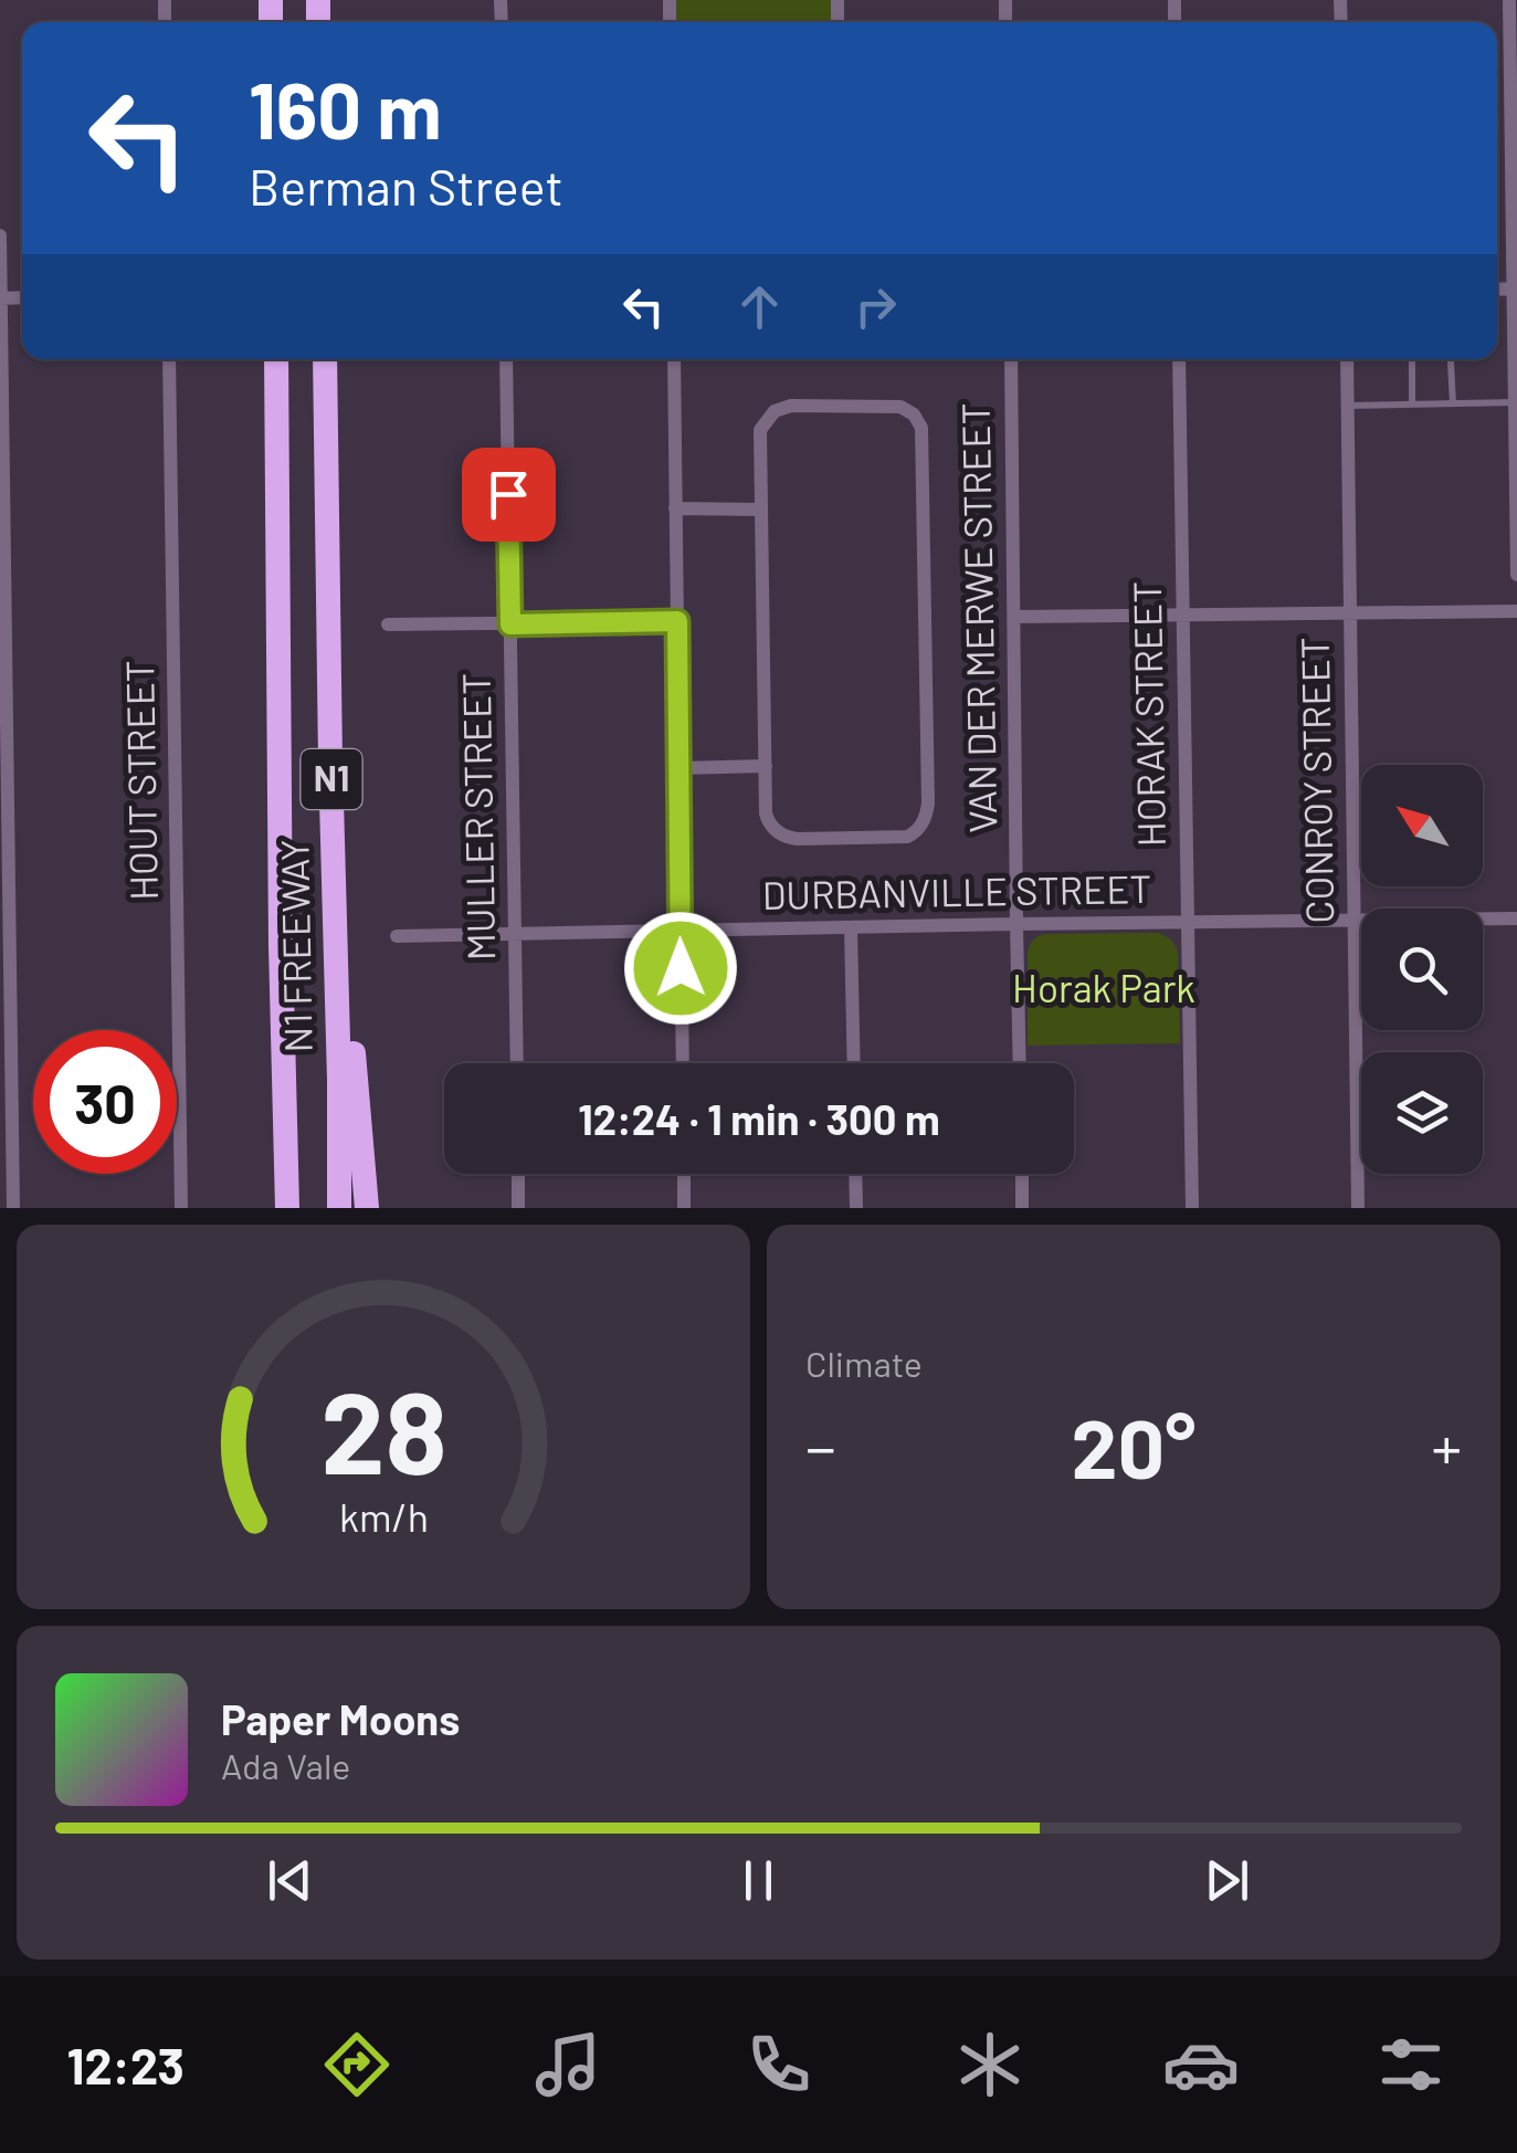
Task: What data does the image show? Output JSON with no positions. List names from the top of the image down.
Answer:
{
  "streets": {
    "highway": ["N1", "N1 FREEWAY"],
    "street": [
      "VAN DER MERWE STREET",
      "HORAK STREET",
      "HOUT STREET",
      "CONROY STREET",
      "MULLER STREET",
      "DURBANVILLE STREET"
    ]
  },
  "crossings": [
    ["VAN DER MERWE STREET", "DURBANVILLE STREET"],
    ["HORAK STREET", "DURBANVILLE STREET"],
    ["CONROY STREET", "DURBANVILLE STREET"],
    ["MULLER STREET", "DURBANVILLE STREET"]
  ],
  "parks": ["Horak Park"],
  "north": "top left",
  "page": {
    "turn": ["160 m", "Berman Street"],
    "limit": "30",
    "trip": "12:24 · 1 min · 300 m",
    "tile": "Climate",
    "heat": ["−", "20°", "+"],
    "song": ["Paper Moons", "Ada Vale"],
    "tabs": "12:23",
    "gauge": ["28", "km/h"]
  }
}
